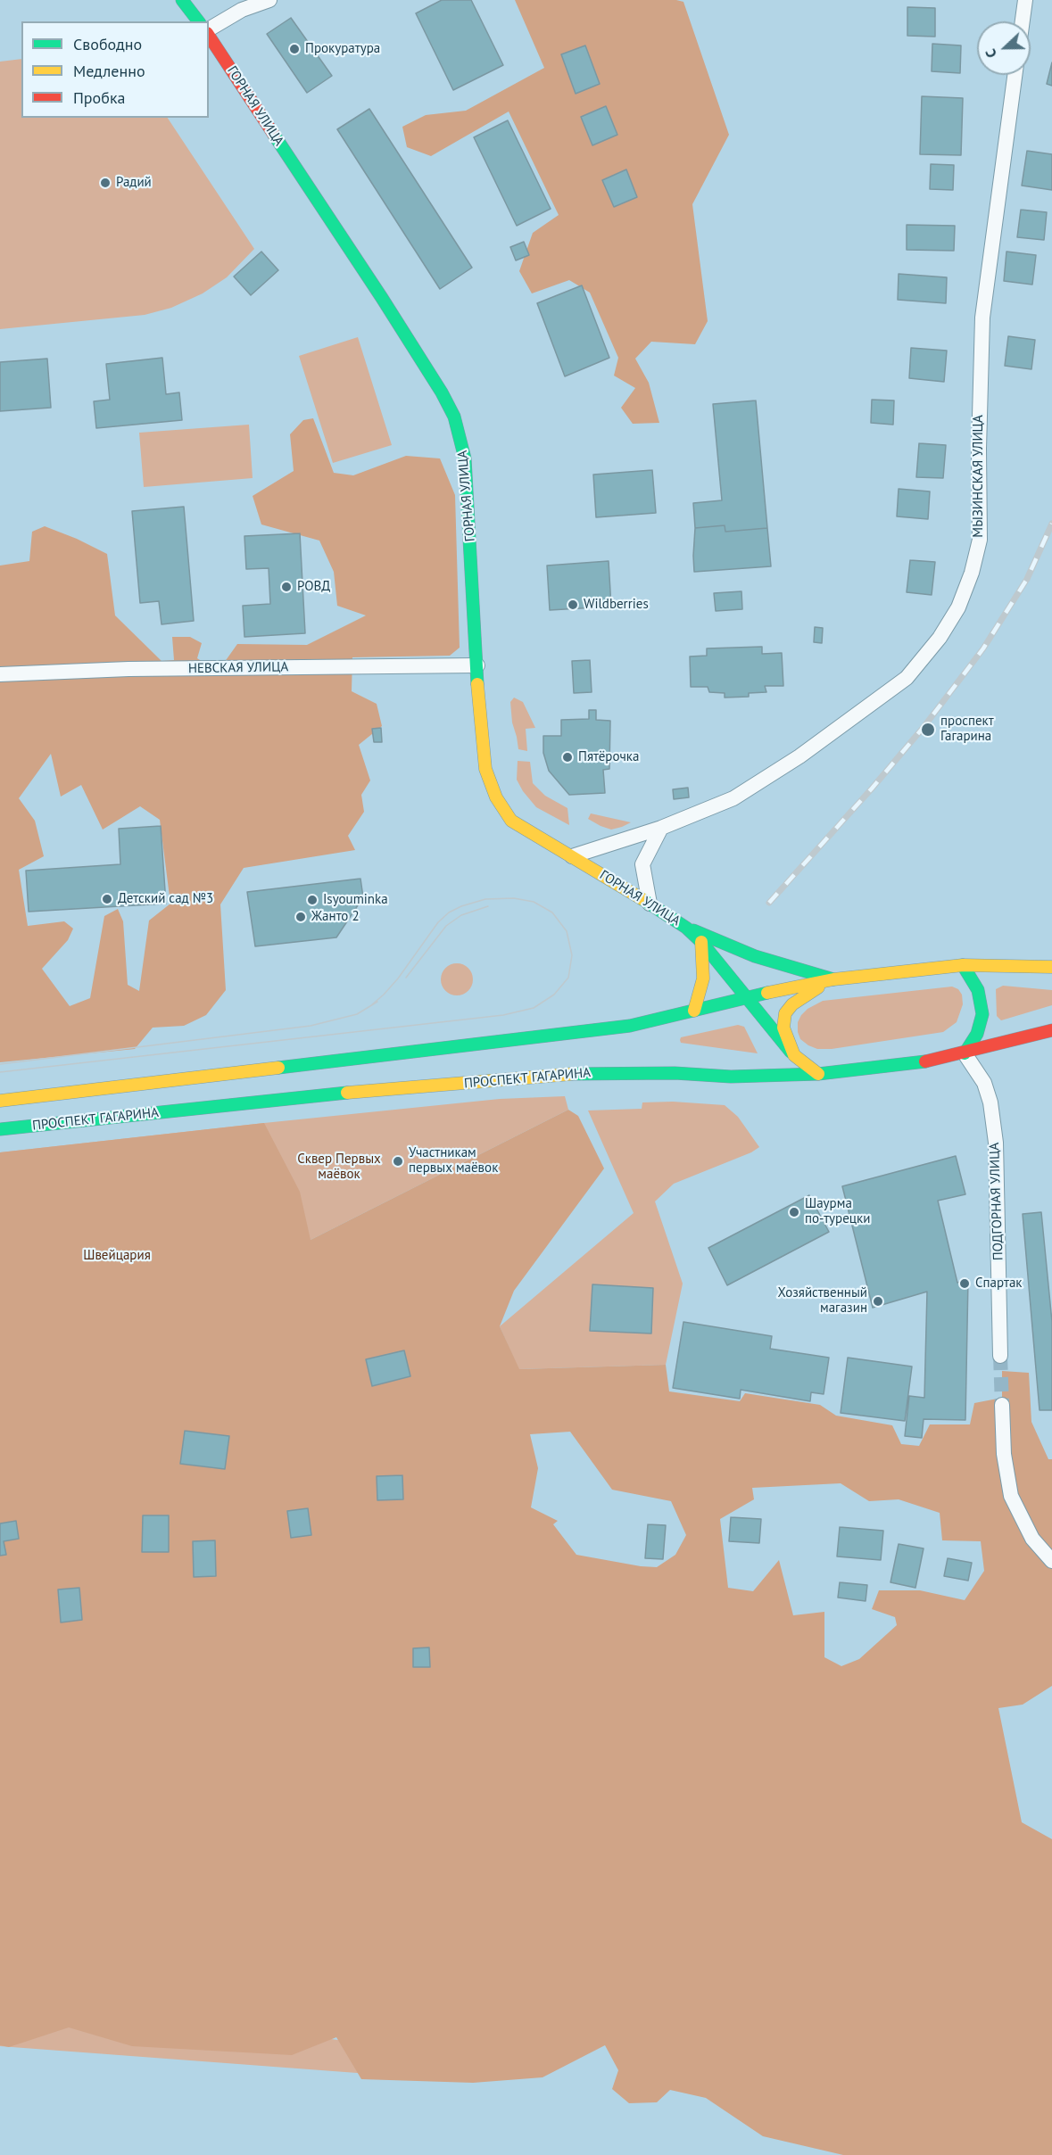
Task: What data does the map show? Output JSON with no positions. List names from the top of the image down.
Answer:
{
  "streets": {
    "main road": ["ГОРНАЯ УЛИЦА", "ПРОСПЕКТ ГАГАРИНА"],
    "street": ["МЫЗИНСКАЯ УЛИЦА", "НЕВСКАЯ УЛИЦА", "ПОДГОРНАЯ УЛИЦА"]
  },
  "crossings": [
    ["ГОРНАЯ УЛИЦА", "МЫЗИНСКАЯ УЛИЦА"],
    ["ГОРНАЯ УЛИЦА", "НЕВСКАЯ УЛИЦА"],
    ["ГОРНАЯ УЛИЦА", "ПРОСПЕКТ ГАГАРИНА"],
    ["ПРОСПЕКТ ГАГАРИНА", "ПОДГОРНАЯ УЛИЦА"]
  ],
  "parks": ["Сквер Первых маёвок", "Швейцария"],
  "places": [
    "Прокуратура",
    "Радий",
    "РОВД",
    "Wildberries",
    "проспект Гагарина",
    "Пятёрочка",
    "Детский сад №3",
    "Isyouminka",
    "Жанто 2",
    "Участникам первых маёвок",
    "Шаурма по-турецки",
    "Спартак",
    "Хозяйственный магазин"
  ],
  "legend": ["Свободно", "Медленно", "Пробка"],
  "north": "left"
}
